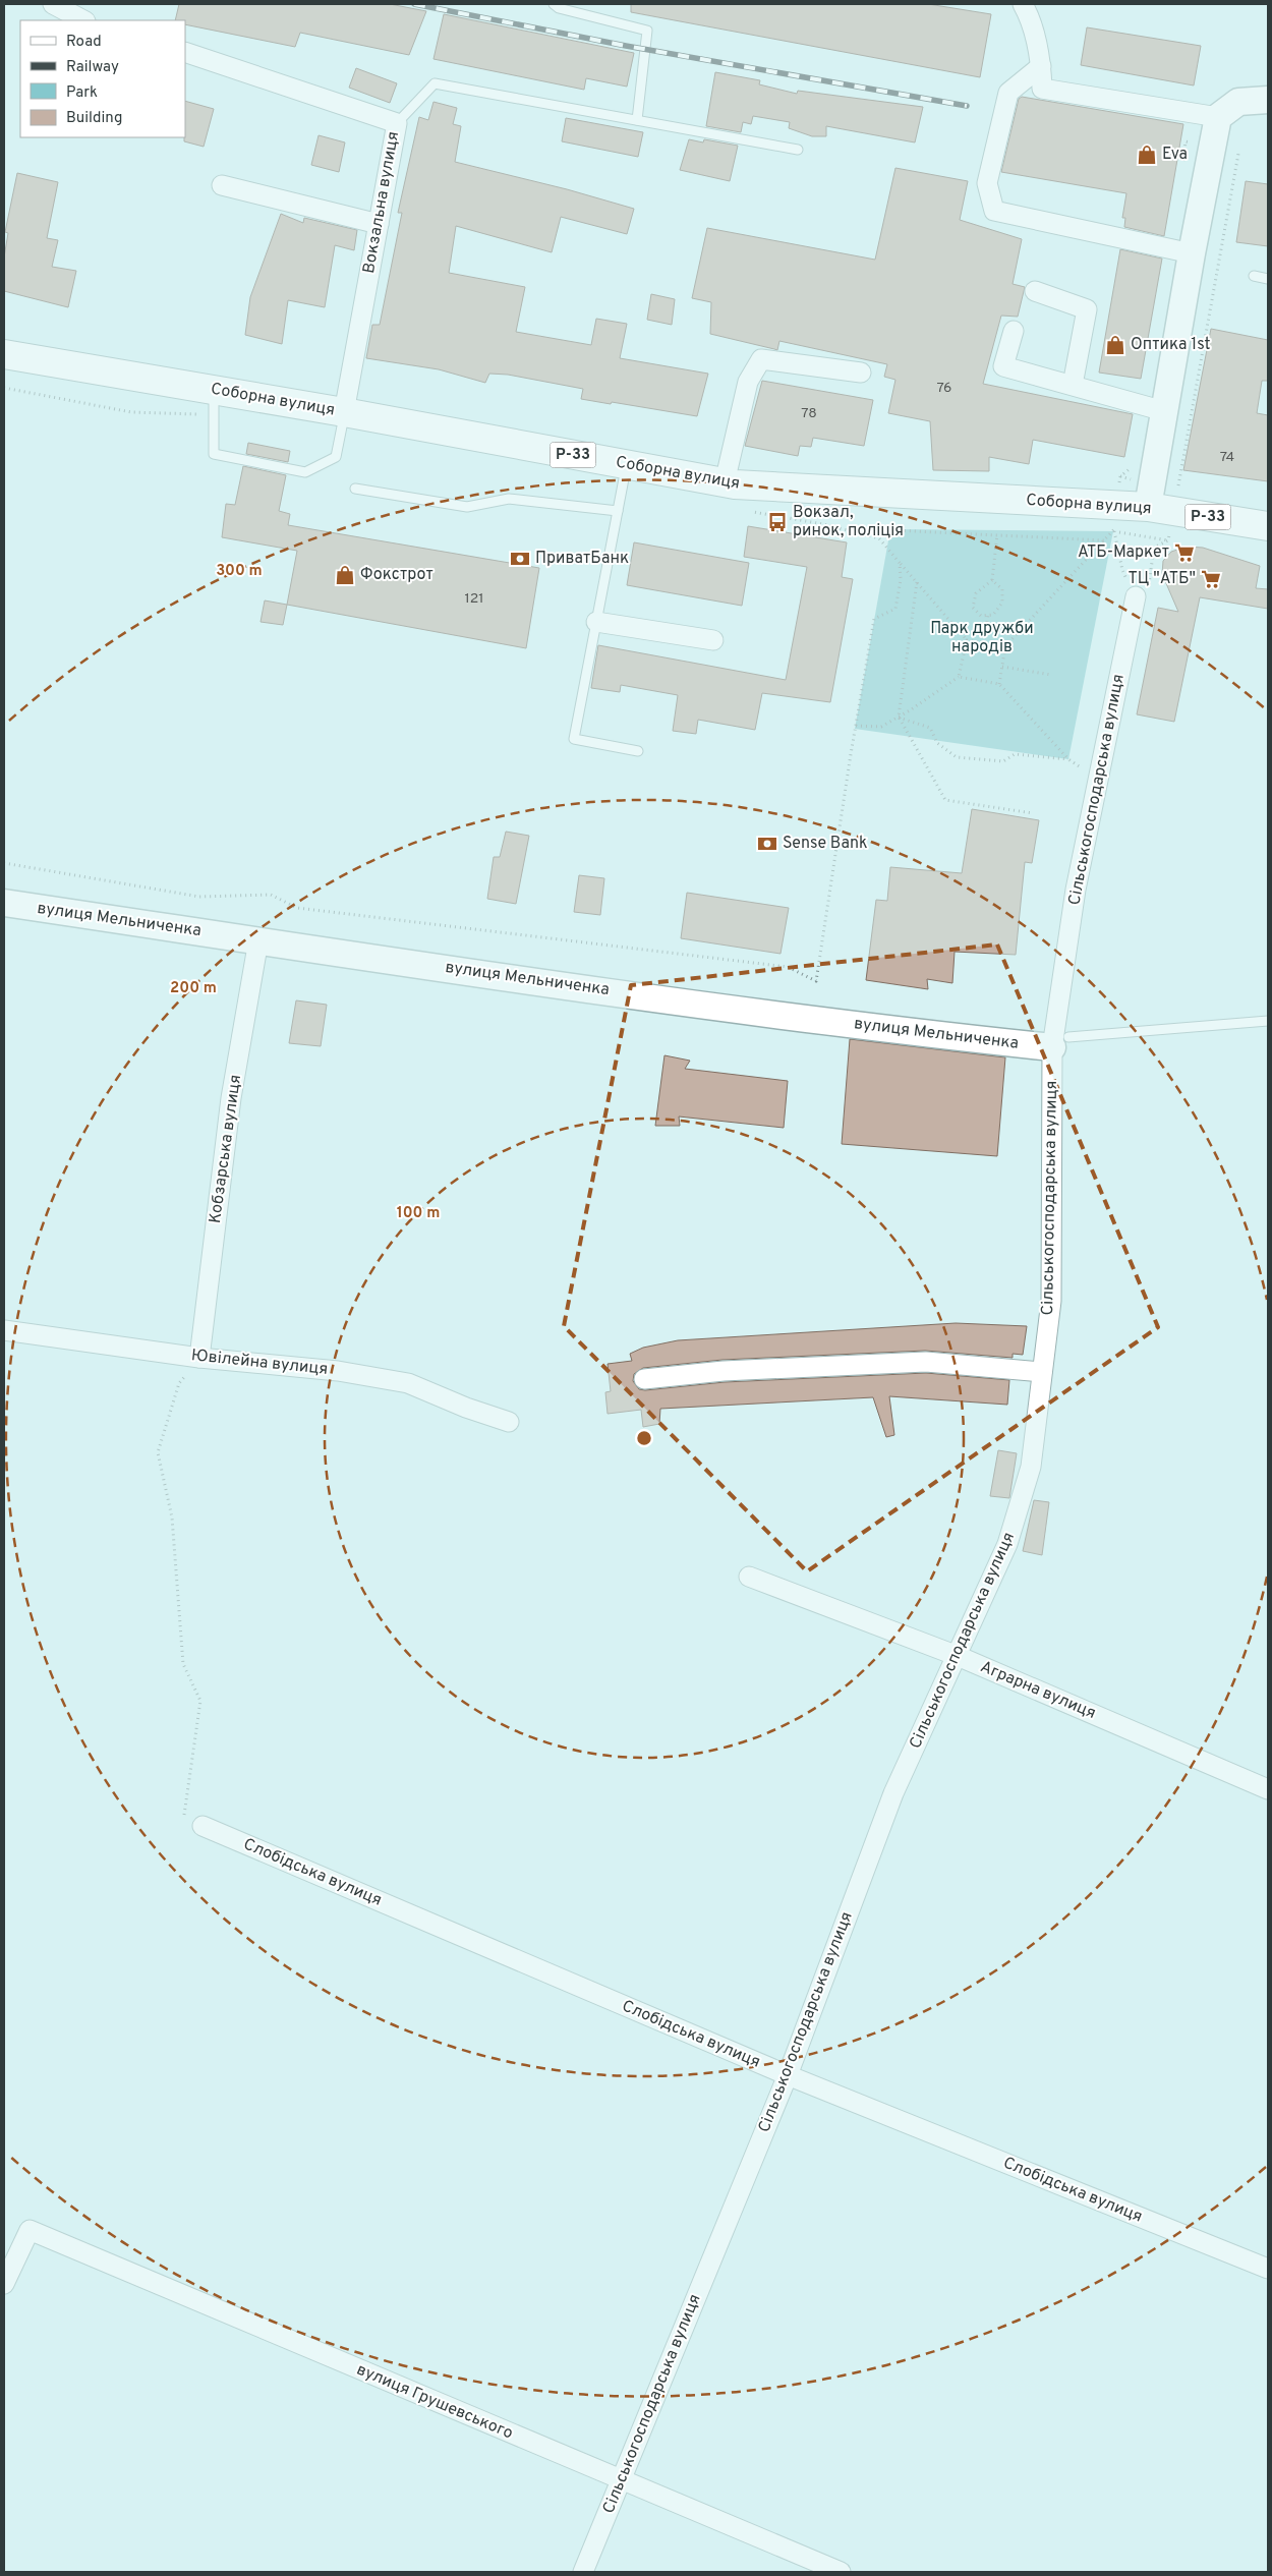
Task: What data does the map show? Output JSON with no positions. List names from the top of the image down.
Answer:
{
  "streets": {
    "main road": ["Соборна вулиця", "Р-33"],
    "street": [
      "Вокзальна вулиця",
      "Сільськогосподарська вулиця",
      "вулиця Мельниченка",
      "Кобзарська вулиця",
      "Ювілейна вулиця",
      "Аграрна вулиця",
      "Слобідська вулиця",
      "вулиця Грушевського"
    ]
  },
  "crossings": [
    ["Вокзальна вулиця", "Соборна вулиця"],
    ["Сільськогосподарська вулиця", "вулиця Мельниченка"],
    ["Сільськогосподарська вулиця", "Аграрна вулиця"],
    ["Сільськогосподарська вулиця", "Слобідська вулиця"],
    ["Сільськогосподарська вулиця", "вулиця Грушевського"],
    ["вулиця Мельниченка", "Кобзарська вулиця"],
    ["Кобзарська вулиця", "Ювілейна вулиця"]
  ],
  "parks": ["Парк дружби народів"],
  "places": {
    "shop": ["Eva", "Оптика 1st", "Фокстрот"],
    "bus stop": ["Вокзал, ринок, поліція"],
    "supermarket": ["АТБ-Маркет", "ТЦ \"АТБ\""],
    "bank": ["ПриватБанк", "Sense Bank"]
  },
  "house_numbers": [
    "76",
    "78",
    "74",
    "121"
  ],
  "legend": [
    "Road",
    "Railway",
    "Park",
    "Building"
  ],
  "rings": ["300 m", "200 m", "100 m"]
}
